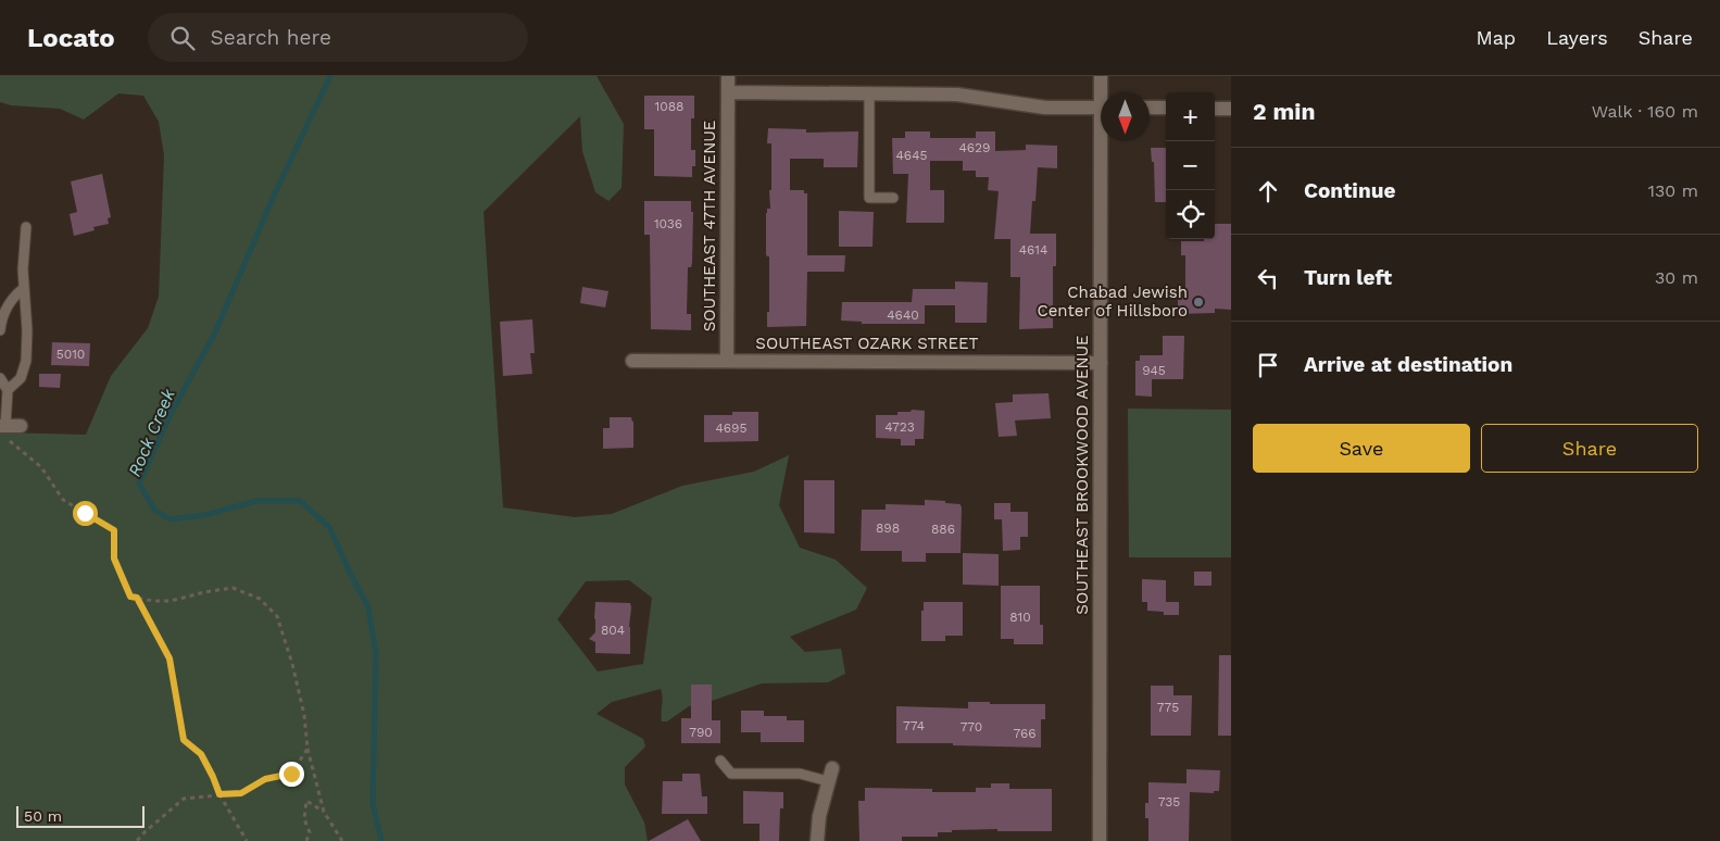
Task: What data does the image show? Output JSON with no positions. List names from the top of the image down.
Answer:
{
  "streets": {
    "street": ["SOUTHEAST 47TH AVENUE", "SOUTHEAST OZARK STREET", "SOUTHEAST BROOKWOOD AVENUE"]
  },
  "crossings": [
    ["SOUTHEAST 47TH AVENUE", "SOUTHEAST OZARK STREET"],
    ["SOUTHEAST OZARK STREET", "SOUTHEAST BROOKWOOD AVENUE"]
  ],
  "water": ["Rock Creek"],
  "places": ["Chabad Jewish Center of Hillsboro"],
  "house_numbers": [
    "1088",
    "4629",
    "4645",
    "1036",
    "4614",
    "4640",
    "5010",
    "945",
    "4723",
    "4695",
    "898",
    "886",
    "810",
    "804",
    "775",
    "774",
    "770",
    "790",
    "766",
    "735"
  ],
  "scale_bar": "50 m",
  "north": "bottom",
  "page": {
    "header": "Locato",
    "search": "Search here",
    "nav": ["Map", "Layers", "Share"],
    "heading": ["2 min", "Walk · 160 m"],
    "map_buttons": ["+", "−"],
    "list": [
      ["Continue", "130 m"],
      ["Turn left", "30 m"],
      "Arrive at destination"
    ],
    "buttons": ["Save", "Share"],
    "scale": "50 m"
  }
}
